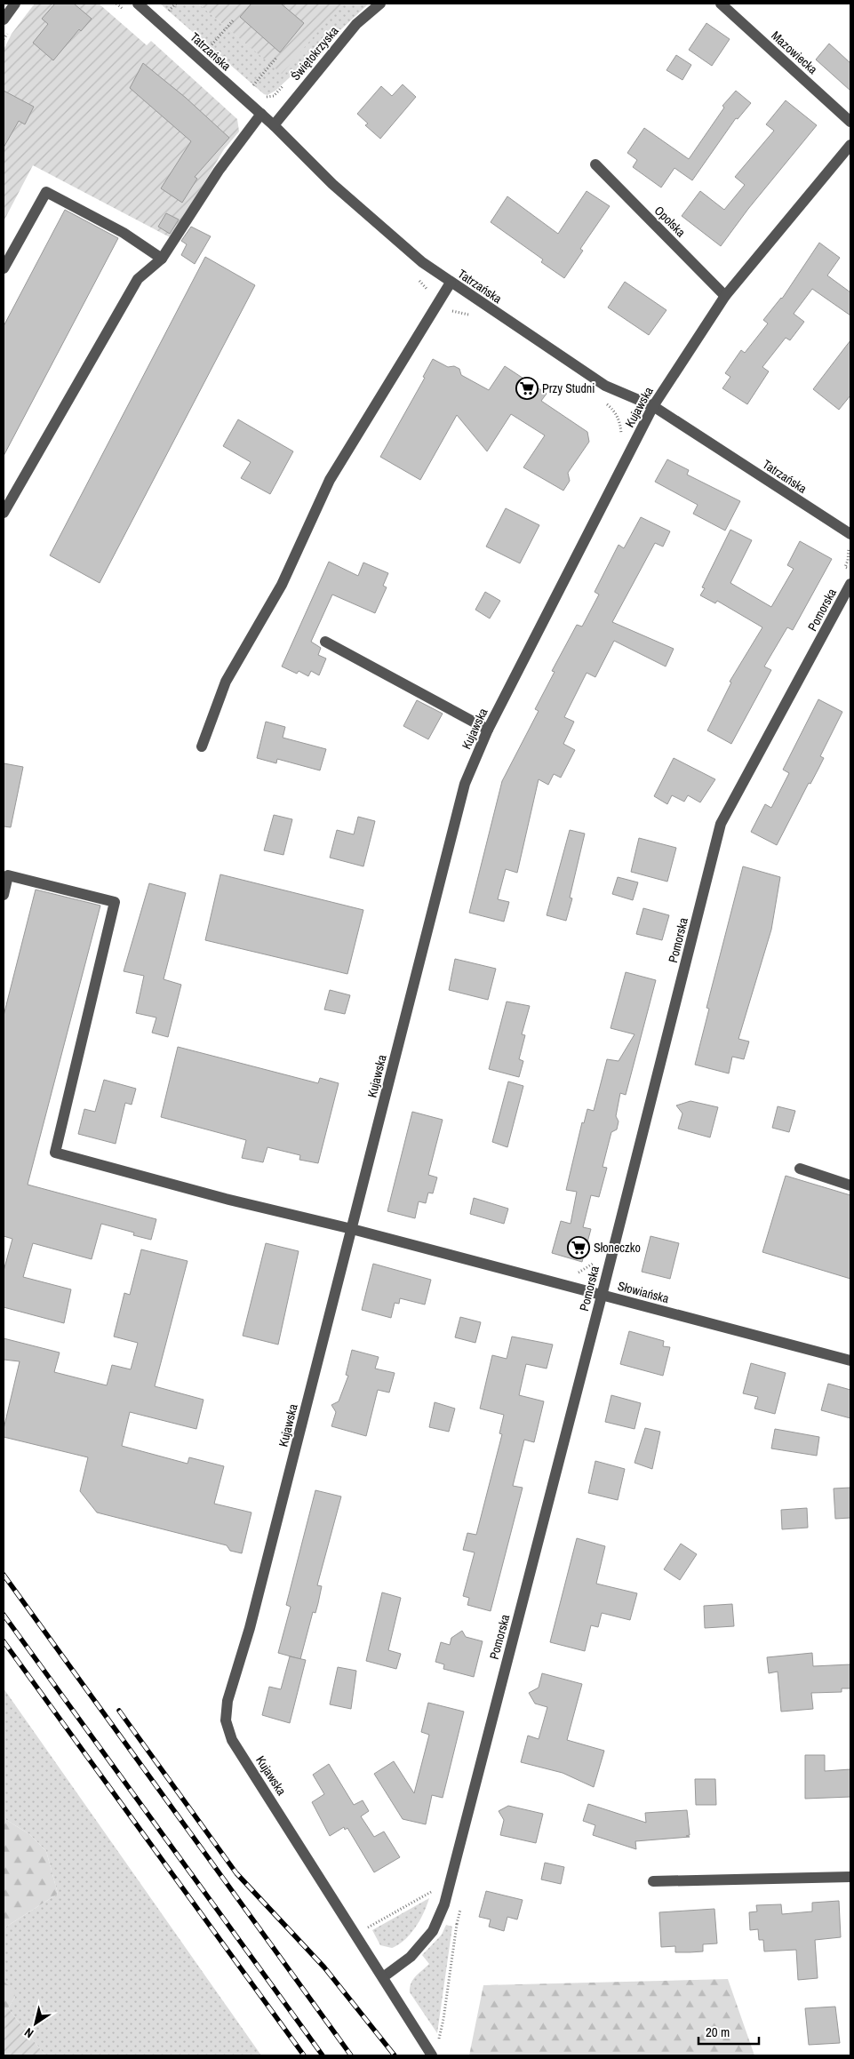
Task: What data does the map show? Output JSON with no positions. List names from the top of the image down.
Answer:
{
  "streets": {
    "street": [
      "Tatrzańska",
      "Mazowiecka",
      "Świętokrzyska",
      "Opolska",
      "Kujawska",
      "Pomorska",
      "Słowiańska"
    ]
  },
  "crossings": [
    ["Tatrzańska", "Świętokrzyska"],
    ["Tatrzańska", "Kujawska"],
    ["Opolska", "Kujawska"],
    ["Kujawska", "Pomorska"],
    ["Kujawska", "Słowiańska"],
    ["Pomorska", "Słowiańska"]
  ],
  "places": {
    "supermarket": ["Przy Studni", "Słoneczko"]
  },
  "scale_bar": "20 m",
  "north": "bottom left"
}
